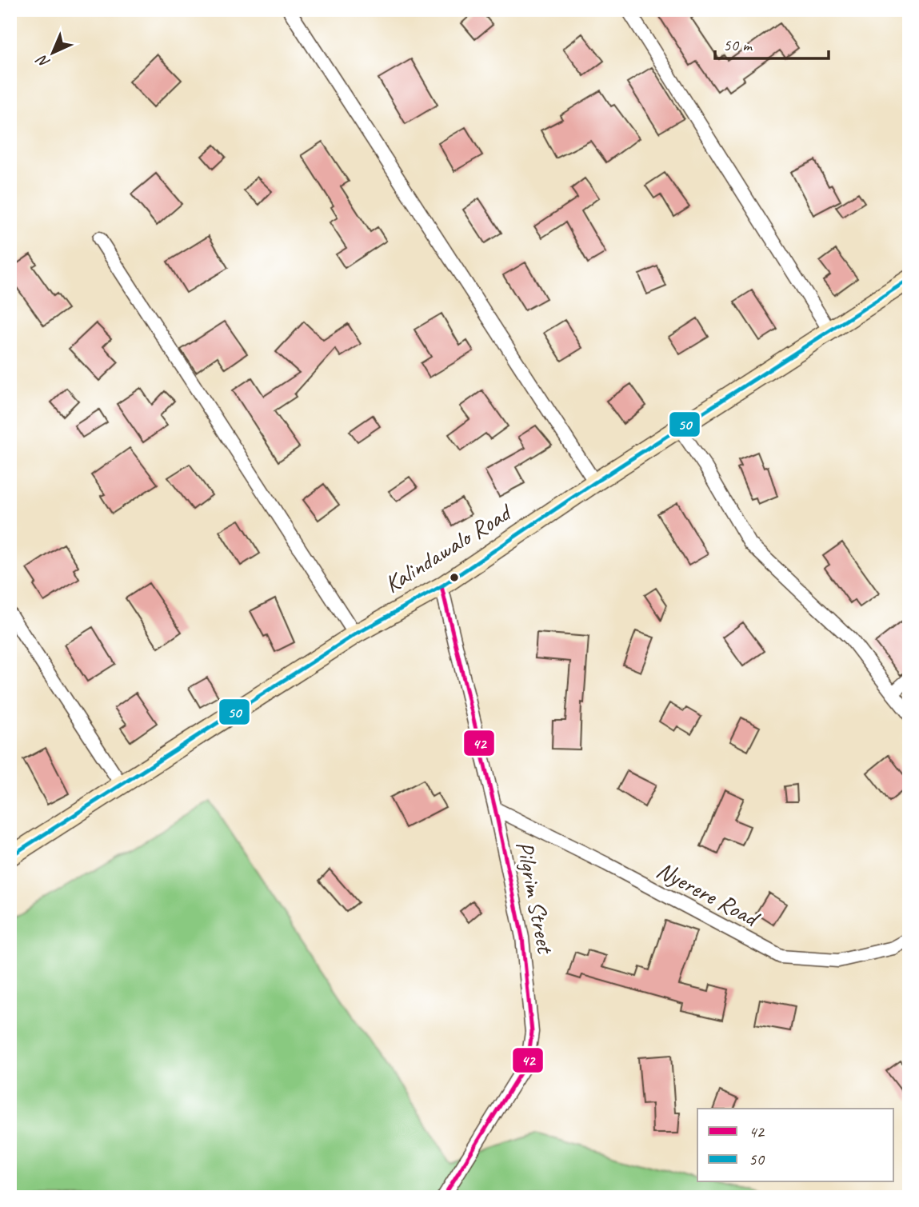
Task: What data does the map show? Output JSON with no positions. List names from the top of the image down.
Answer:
{
  "streets": {
    "street": ["Kalindawalo Road", "Nyerere Road", "Pilgrim Street"]
  },
  "crossings": [
    ["Kalindawalo Road", "Pilgrim Street"],
    ["Nyerere Road", "Pilgrim Street"]
  ],
  "lines": ["transit line 50", "transit line 42"],
  "legend": ["42", "50"],
  "scale_bar": "50 m",
  "north": "bottom left"
}
